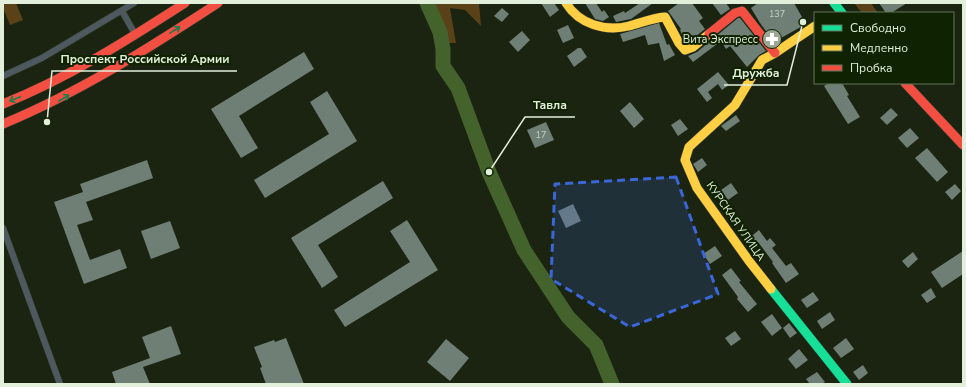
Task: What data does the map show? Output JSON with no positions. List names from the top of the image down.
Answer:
{
  "streets": {
    "street": ["КУРСКАЯ УЛИЦА"]
  },
  "places": {
    "other": ["Дружба", "Проспект Российской Армии", "Тавла"],
    "pharmacy": ["Вита Экспресс"]
  },
  "house_numbers": ["137", "17"],
  "legend": ["Свободно", "Медленно", "Пробка"]
}
